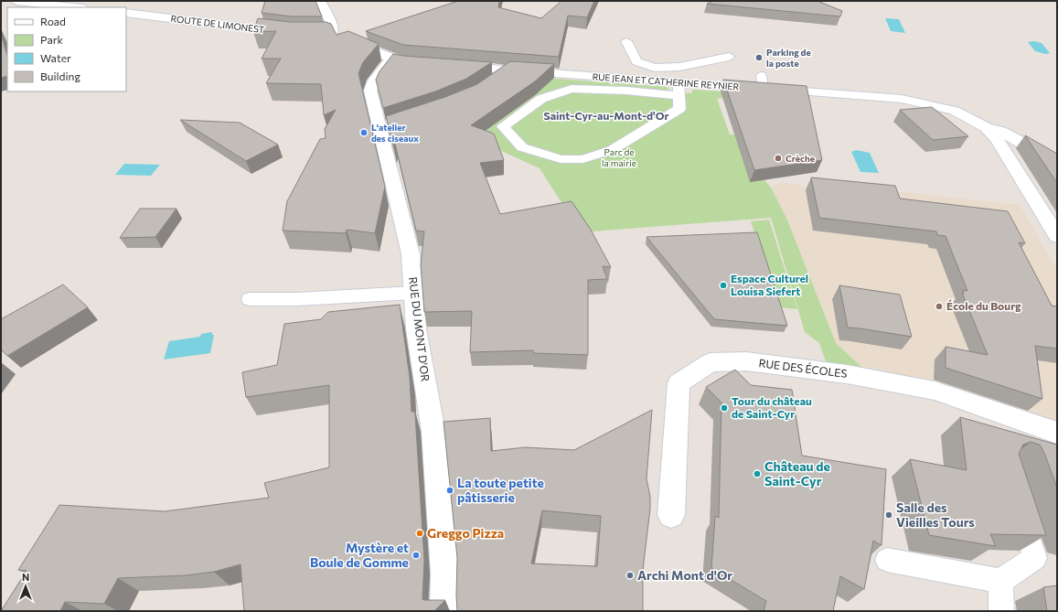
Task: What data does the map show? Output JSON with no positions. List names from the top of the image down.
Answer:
{
  "streets": {
    "street": [
      "ROUTE DE LIMONEST",
      "RUE JEAN ET CATHERINE REYNIER",
      "RUE DU MONT D'OR",
      "RUE DES ÉCOLES"
    ]
  },
  "districts": ["Saint-Cyr-au-Mont-d'Or"],
  "parks": ["Parc de la mairie"],
  "places": [
    "Parking de la poste",
    "L'atelier des ciseaux",
    "Crèche",
    "Espace Culturel Louisa Siefert",
    "École du Bourg",
    "Tour du château de Saint-Cyr",
    "Château de Saint-Cyr",
    "La toute petite pâtisserie",
    "Salle des Vieilles Tours",
    "Greggo Pizza",
    "Mystère et Boule de Gomme",
    "Archi Mont d'Or"
  ],
  "legend": [
    "Road",
    "Park",
    "Water",
    "Building"
  ],
  "north": "top"
}
